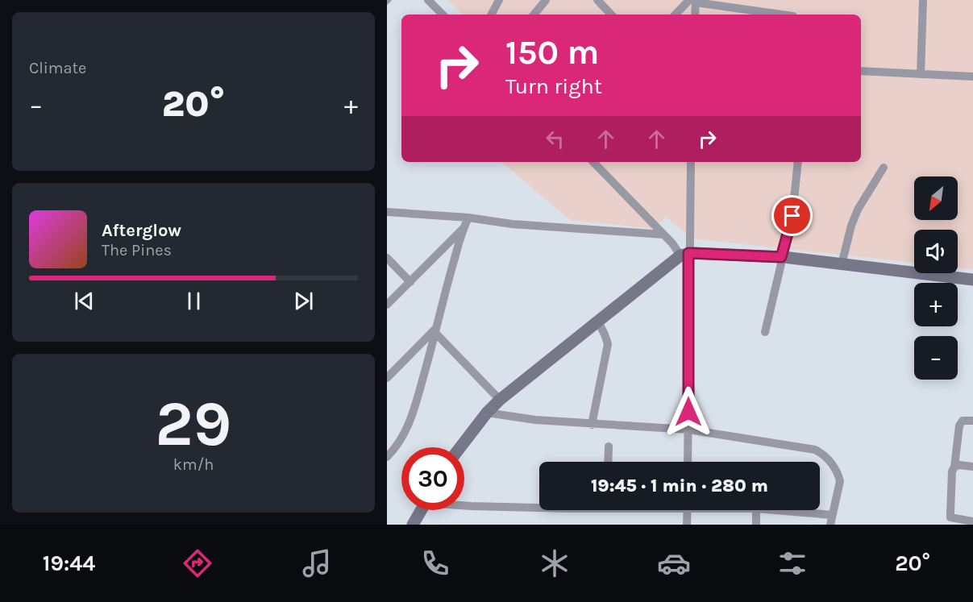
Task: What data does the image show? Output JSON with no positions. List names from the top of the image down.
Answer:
{
  "north": "bottom left",
  "page": {
    "tile": [
      "Climate",
      ["29", "km/h"]
    ],
    "turn": ["150 m", "Turn right"],
    "heat": ["−", "20°", "+"],
    "map_buttons": ["+", "−"],
    "song": ["Afterglow", "The Pines"],
    "limit": "30",
    "trip": "19:45 · 1 min · 280 m",
    "tabs": ["19:44", "20°"]
  }
}
